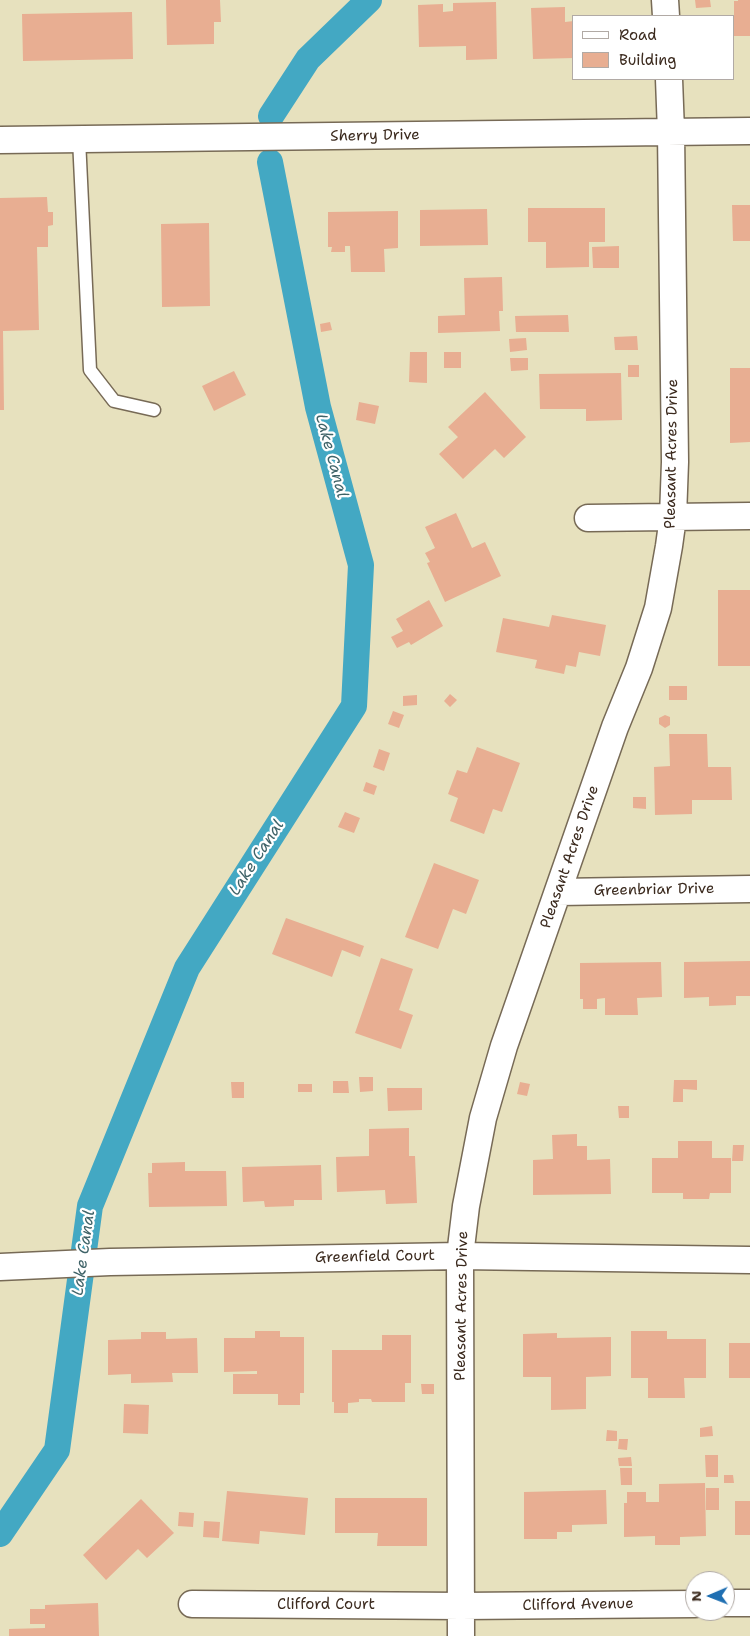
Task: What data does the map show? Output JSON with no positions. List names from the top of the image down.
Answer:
{
  "streets": {
    "street": [
      "Sherry Drive",
      "Pleasant Acres Drive",
      "Greenbriar Drive",
      "Greenfield Court",
      "Clifford Court",
      "Clifford Avenue"
    ]
  },
  "crossings": [
    ["Sherry Drive", "Pleasant Acres Drive"],
    ["Pleasant Acres Drive", "Greenbriar Drive"],
    ["Pleasant Acres Drive", "Greenfield Court"],
    ["Pleasant Acres Drive", "Clifford Court"],
    ["Pleasant Acres Drive", "Clifford Avenue"],
    ["Clifford Court", "Clifford Avenue"]
  ],
  "water": ["Lake Canal"],
  "legend": ["Road", "Building"],
  "north": "left"
}
